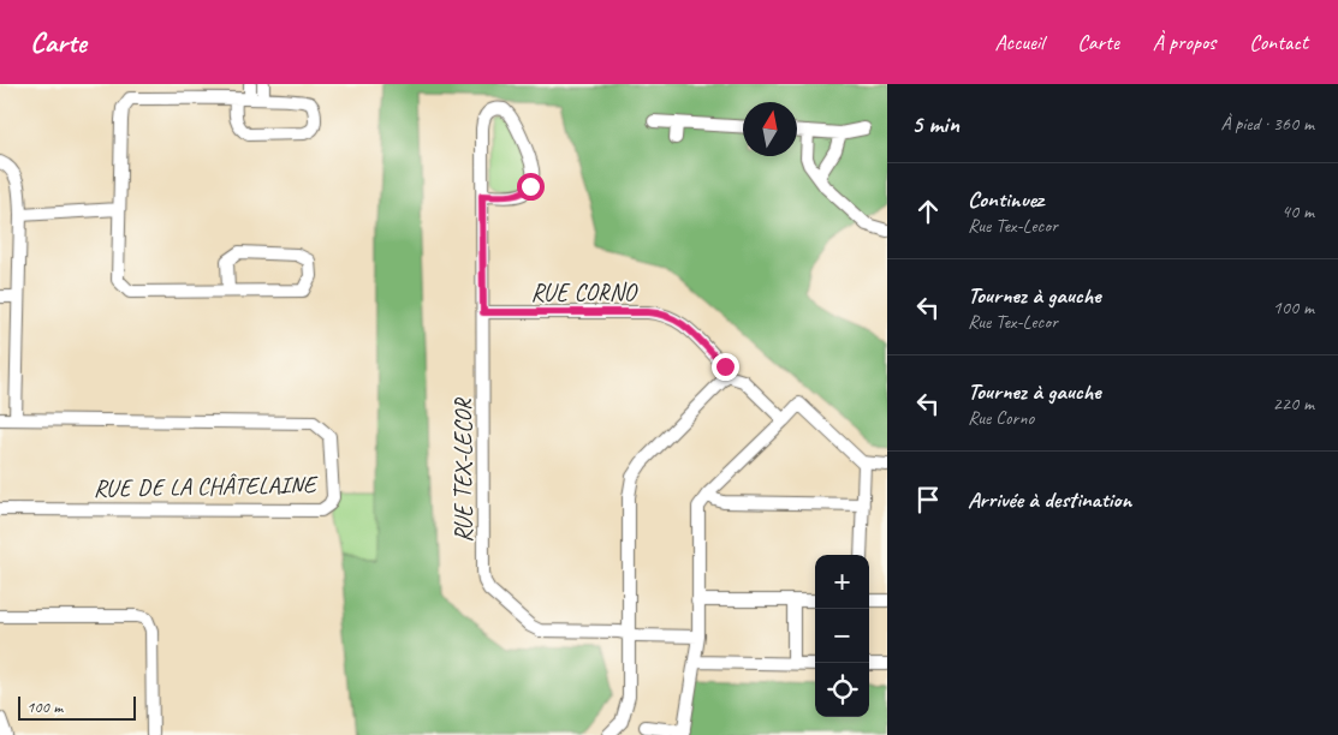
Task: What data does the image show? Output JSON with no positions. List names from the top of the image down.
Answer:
{
  "streets": {
    "street": ["RUE CORNO", "RUE TEX-LECOR", "RUE DE LA CHÂTELAINE"]
  },
  "crossings": [
    ["RUE CORNO", "RUE TEX-LECOR"]
  ],
  "scale_bar": "100 m",
  "north": "top",
  "page": {
    "header": "Carte",
    "nav": [
      "Accueil",
      "Carte",
      "À propos",
      "Contact"
    ],
    "heading": ["5 min", "À pied · 360 m"],
    "list": [
      ["Continuez", "Rue Tex-Lecor", "40 m"],
      ["Tournez à gauche", "Rue Tex-Lecor", "100 m"],
      ["Tournez à gauche", "Rue Corno", "220 m"],
      "Arrivée à destination"
    ],
    "map_buttons": ["+", "−"],
    "scale": "100 m"
  }
}
